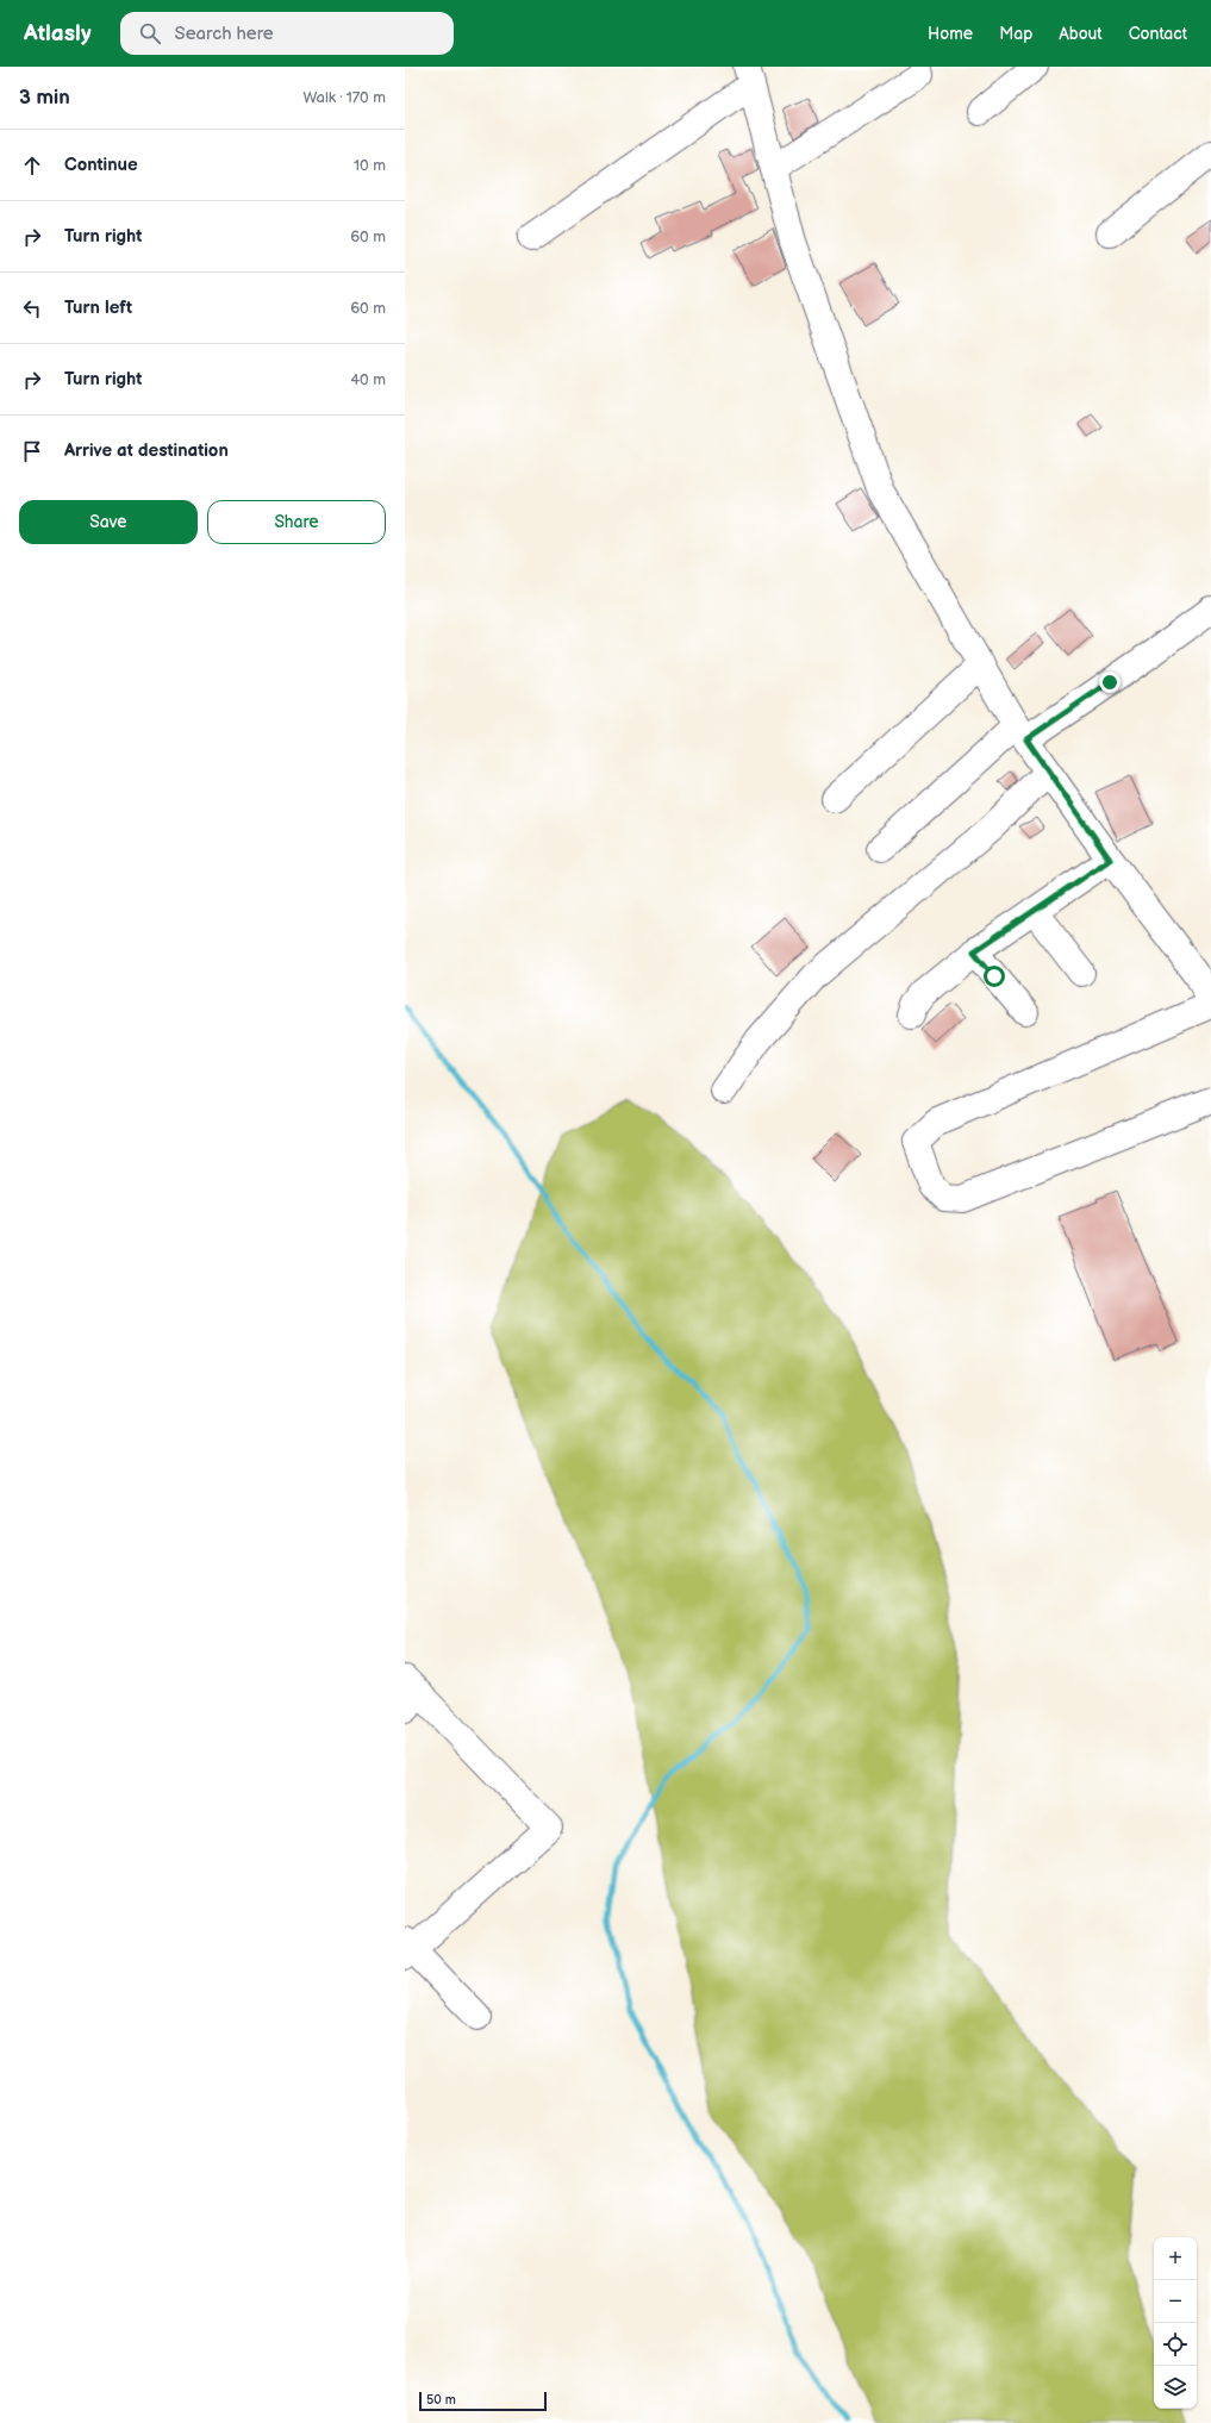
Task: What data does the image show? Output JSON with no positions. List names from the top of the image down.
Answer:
{
  "scale_bar": "50 m",
  "page": {
    "header": "Atlasly",
    "search": "Search here",
    "nav": [
      "Home",
      "Map",
      "About",
      "Contact"
    ],
    "heading": ["3 min", "Walk · 170 m"],
    "list": [
      ["Continue", "10 m"],
      ["Turn right", "60 m"],
      ["Turn left", "60 m"],
      ["Turn right", "40 m"],
      "Arrive at destination"
    ],
    "buttons": ["Save", "Share"],
    "map_buttons": ["+", "−"],
    "scale": "50 m"
  }
}
